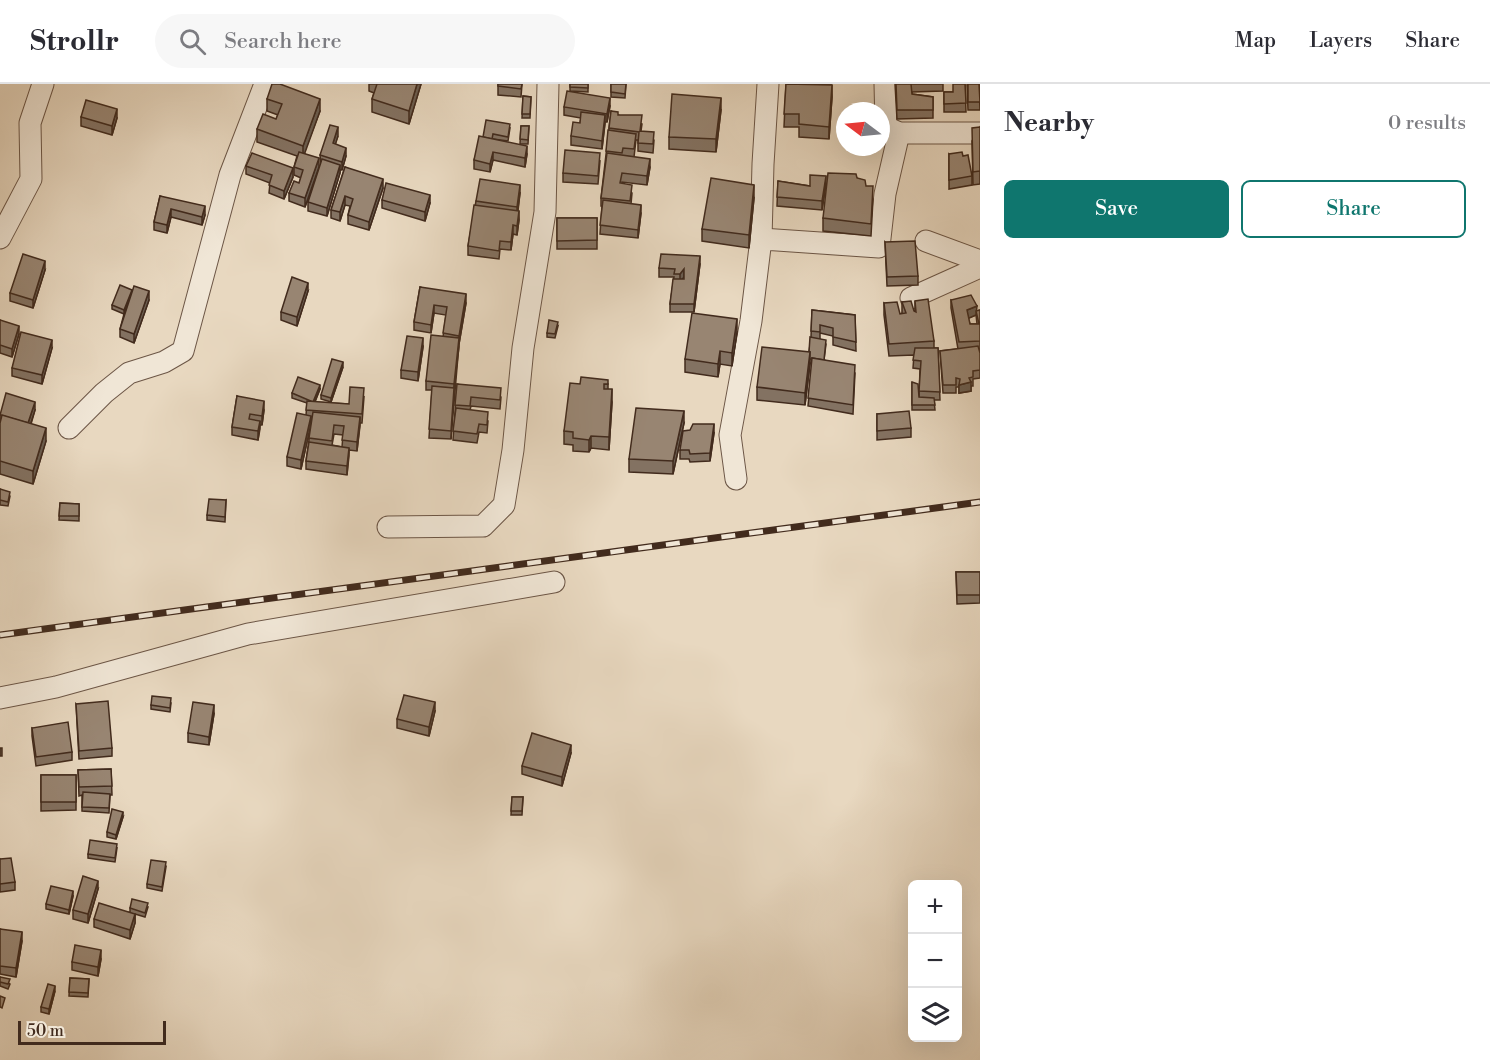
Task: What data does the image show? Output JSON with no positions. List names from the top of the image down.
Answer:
{
  "scale_bar": "50 m",
  "north": "left",
  "page": {
    "header": "Strollr",
    "search": "Search here",
    "nav": ["Map", "Layers", "Share"],
    "heading": ["Nearby", "0 results"],
    "buttons": ["Save", "Share"],
    "map_buttons": ["+", "−"],
    "scale": "50 m"
  }
}
